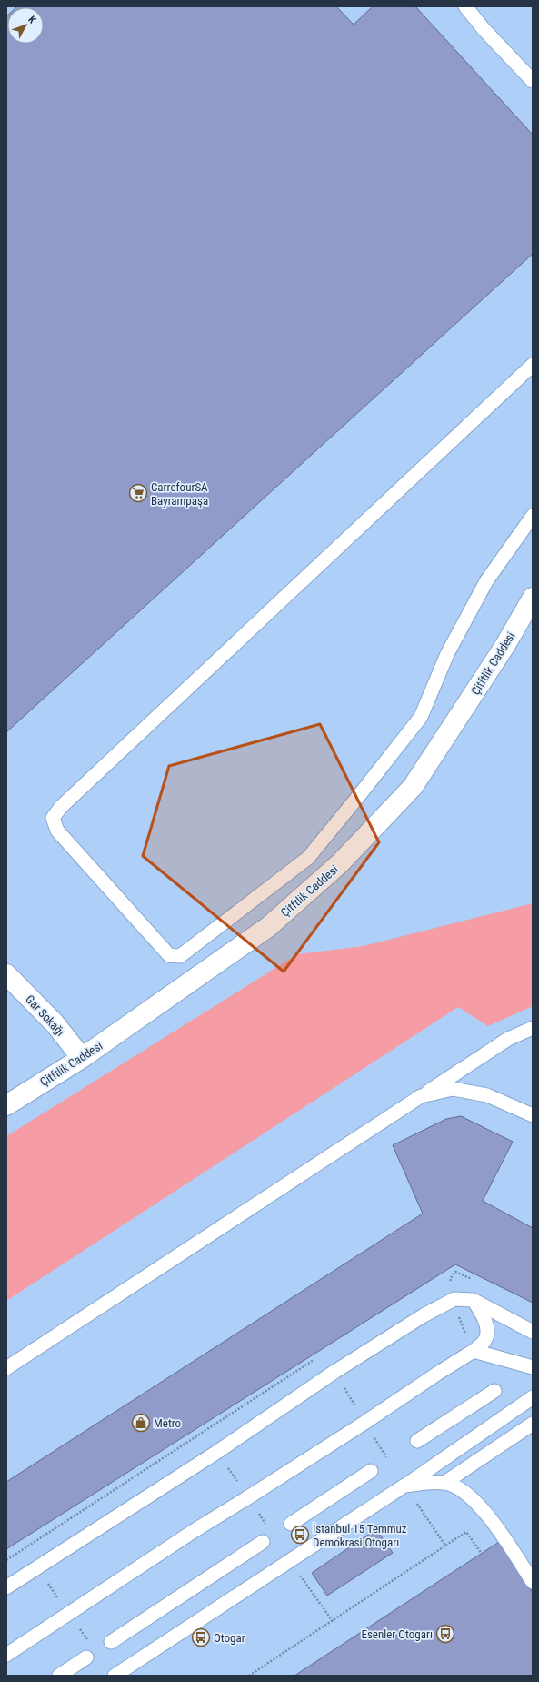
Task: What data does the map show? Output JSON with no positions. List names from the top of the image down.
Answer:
{
  "streets": {
    "street": ["Çitftlik Caddesi", "Gar Sokağı"]
  },
  "crossings": [
    ["Çitftlik Caddesi", "Gar Sokağı"]
  ],
  "places": {
    "supermarket": ["CarrefourSA Bayrampaşa"],
    "shop": ["Metro"],
    "bus stop": ["İstanbul 15 Temmuz Demokrasi Otogarı", "Esenler Otogarı", "Otogar"]
  },
  "north": "top right"
}
